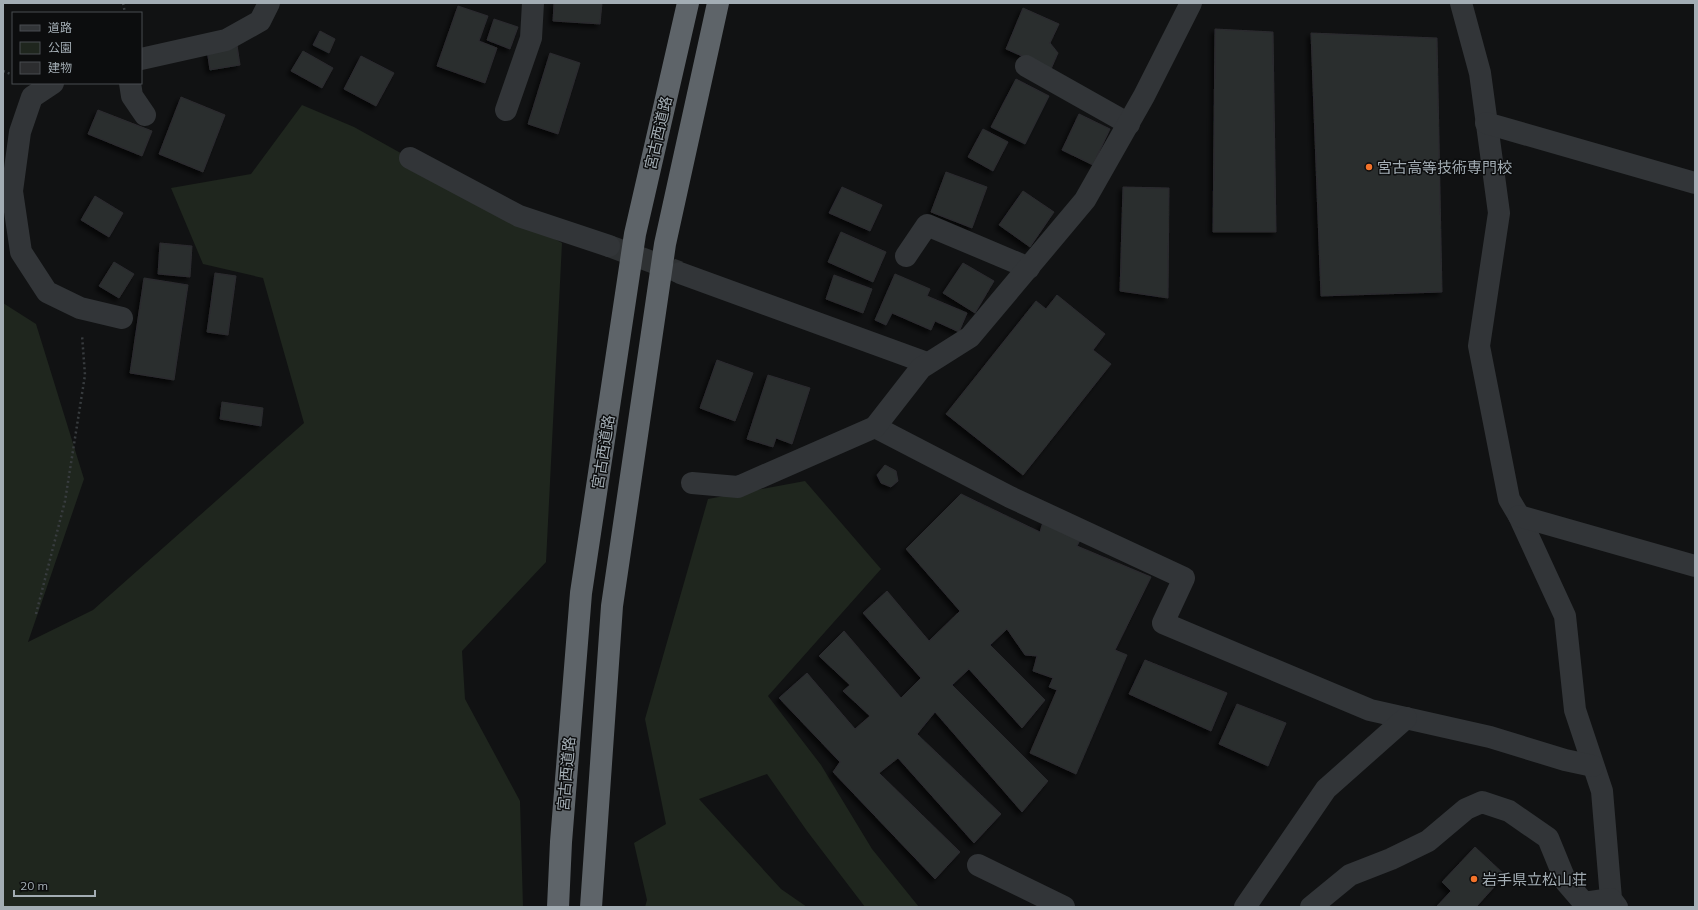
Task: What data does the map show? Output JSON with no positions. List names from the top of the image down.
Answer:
{
  "streets": {
    "highway": ["宮古西道路"]
  },
  "places": ["宮古高等技術専門校", "岩手県立松山荘"],
  "legend": ["道路", "公園", "建物"],
  "scale_bar": "20 m"
}
